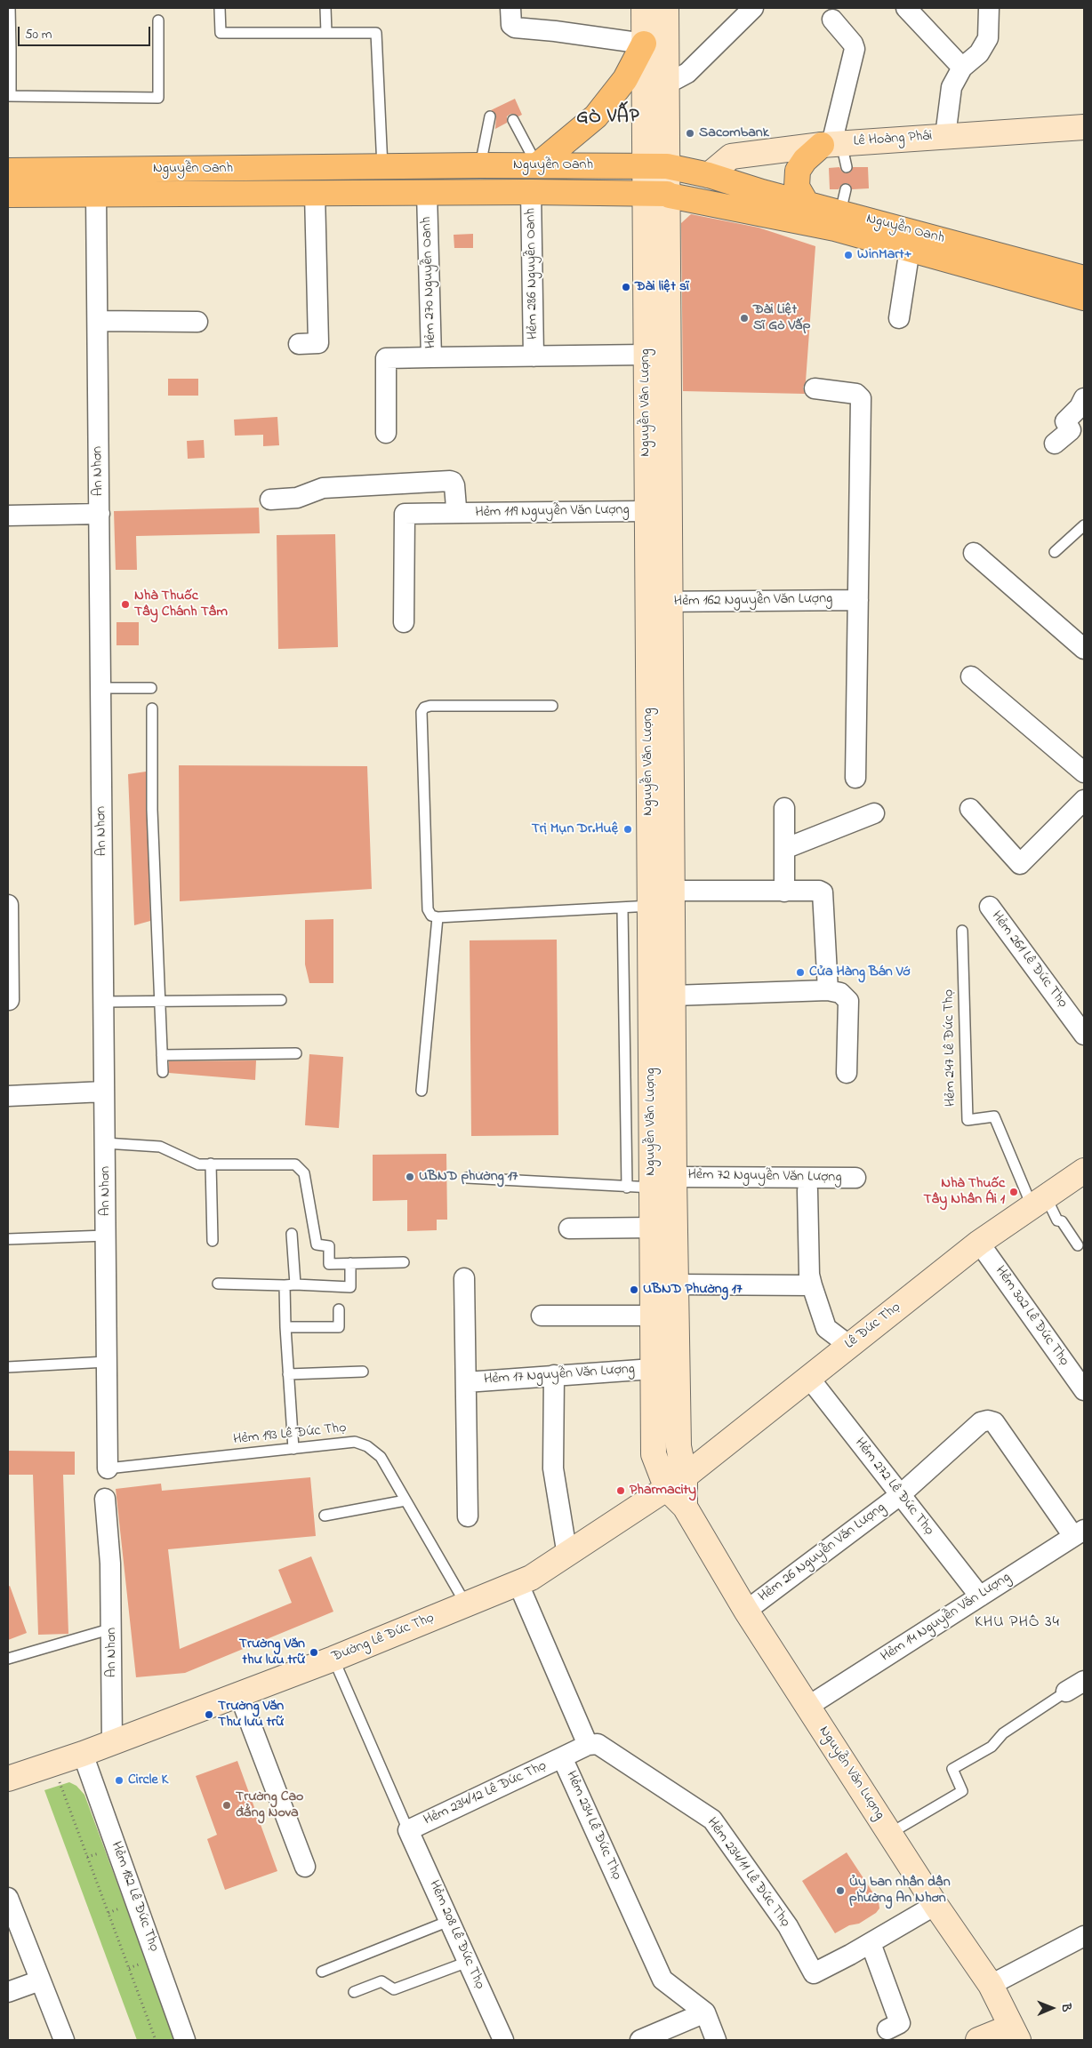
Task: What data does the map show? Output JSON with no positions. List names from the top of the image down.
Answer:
{
  "streets": {
    "main road": ["Nguyễn Oanh"],
    "street": [
      "Lê Hoàng Phái",
      "Hẻm 286 Nguyễn Oanh",
      "Hẻm 270 Nguyễn Oanh",
      "Nguyễn Văn Lượng",
      "An Nhơn",
      "Hẻm 119 Nguyễn Văn Lượng",
      "Hẻm 162 Nguyễn Văn Lượng",
      "Hẻm 261 Lê Đức Thọ",
      "Hẻm 72 Nguyễn Văn Lượng",
      "Hẻm 302 Lê Đức Thọ",
      "Lê Đức Thọ",
      "Hẻm 17 Nguyễn Văn Lượng",
      "Hẻm 272 Lê Đức Thọ",
      "Hẻm 26 Nguyễn Văn Lượng",
      "Hẻm 14 Nguyễn Văn Lượng",
      "Đường Lê Đức Thọ",
      "Hẻm 234/12 Lê Đức Thọ",
      "Hẻm 234 Lê Đức Thọ",
      "Hẻm 234/11 Lê Đức Thọ",
      "Hẻm 182 Lê Đức Thọ",
      "Hẻm 208 Lê Đức Thọ"
    ],
    "lane": ["Hẻm 247 Lê Đức Thọ", "Hẻm 193 Lê Đức Thọ"]
  },
  "crossings": [
    ["Lê Hoàng Phái", "Nguyễn Oanh"],
    ["Nguyễn Oanh", "Hẻm 286 Nguyễn Oanh"],
    ["Nguyễn Oanh", "Hẻm 270 Nguyễn Oanh"],
    ["Nguyễn Oanh", "Nguyễn Văn Lượng"],
    ["Nguyễn Oanh", "An Nhơn"],
    ["Nguyễn Văn Lượng", "Hẻm 119 Nguyễn Văn Lượng"],
    ["Nguyễn Văn Lượng", "Hẻm 162 Nguyễn Văn Lượng"],
    ["Nguyễn Văn Lượng", "Hẻm 72 Nguyễn Văn Lượng"],
    ["Nguyễn Văn Lượng", "Lê Đức Thọ"],
    ["Nguyễn Văn Lượng", "Hẻm 17 Nguyễn Văn Lượng"],
    ["Nguyễn Văn Lượng", "Hẻm 26 Nguyễn Văn Lượng"],
    ["Nguyễn Văn Lượng", "Hẻm 14 Nguyễn Văn Lượng"],
    ["Nguyễn Văn Lượng", "Đường Lê Đức Thọ"],
    ["Nguyễn Văn Lượng", "Hẻm 234/11 Lê Đức Thọ"],
    ["An Nhơn", "Hẻm 193 Lê Đức Thọ"],
    ["An Nhơn", "Đường Lê Đức Thọ"],
    ["Hẻm 247 Lê Đức Thọ", "Lê Đức Thọ"],
    ["Hẻm 302 Lê Đức Thọ", "Lê Đức Thọ"],
    ["Lê Đức Thọ", "Hẻm 272 Lê Đức Thọ"],
    ["Lê Đức Thọ", "Đường Lê Đức Thọ"],
    ["Hẻm 193 Lê Đức Thọ", "Đường Lê Đức Thọ"],
    ["Hẻm 272 Lê Đức Thọ", "Hẻm 26 Nguyễn Văn Lượng"],
    ["Hẻm 272 Lê Đức Thọ", "Hẻm 14 Nguyễn Văn Lượng"],
    ["Hẻm 26 Nguyễn Văn Lượng", "Hẻm 14 Nguyễn Văn Lượng"],
    ["Đường Lê Đức Thọ", "Hẻm 182 Lê Đức Thọ"],
    ["Hẻm 234/12 Lê Đức Thọ", "Hẻm 234 Lê Đức Thọ"],
    ["Hẻm 234/12 Lê Đức Thọ", "Hẻm 208 Lê Đức Thọ"],
    ["Hẻm 234 Lê Đức Thọ", "Hẻm 234/11 Lê Đức Thọ"]
  ],
  "districts": ["GÒ VẤP", "KHU PHỐ 34"],
  "places": [
    "Sacombank",
    "WinMart+",
    "Đài liệt sĩ",
    "Đài Liệt Sĩ Gò Vấp",
    "Nhà Thuốc Tây Chánh Tâm",
    "Trị Mụn Dr.Huệ",
    "Cửa Hàng Bán Vớ",
    "UBND phường 17",
    "Nhà Thuốc Tây Nhân Ái 1",
    "UBND Phường 17",
    "Pharmacity",
    "Trường Văn thư lưu trữ",
    "Trường Văn Thư lưu trữ",
    "Circle K",
    "Trường Cao đẳng Nova",
    "Ủy ban nhân dân phường An Nhơn"
  ],
  "scale_bar": "50 m",
  "north": "right"
}
